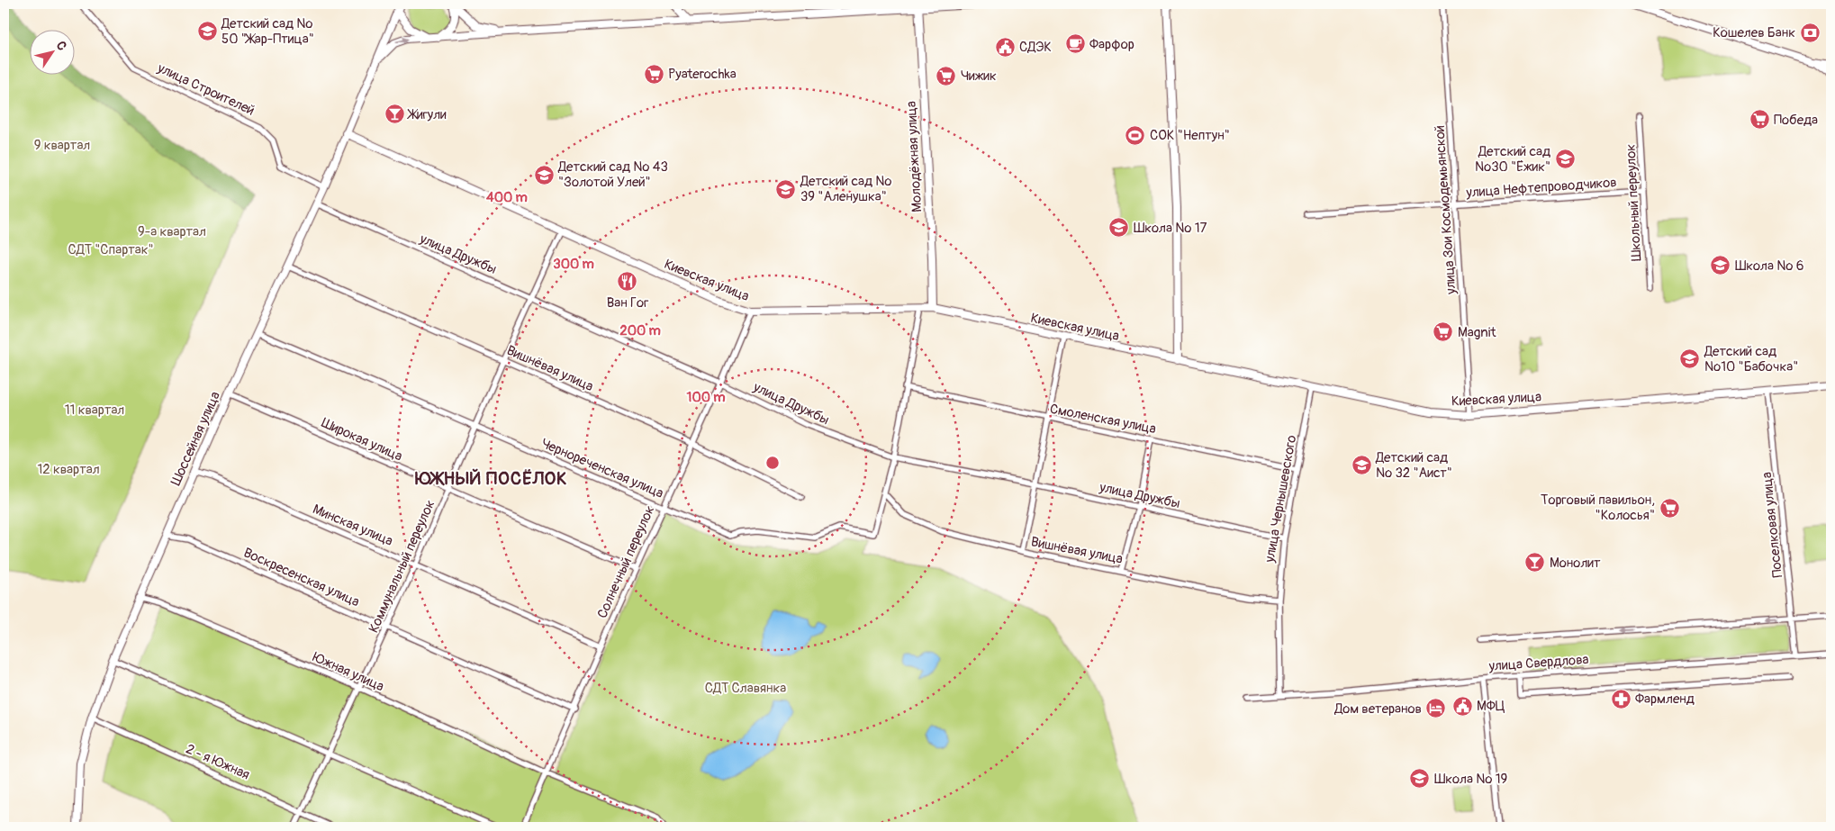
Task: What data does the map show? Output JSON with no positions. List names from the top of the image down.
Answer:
{
  "streets": {
    "main road": ["Молодёжная улица", "Киевская улица", "Шоссейная улица"],
    "street": [
      "улица Строителей",
      "улица Нефтепроводчиков",
      "Школьный переулок",
      "улица Зои Космодемьянской",
      "улица Дружбы",
      "Вишнёвая улица",
      "Смоленская улица",
      "Широкая улица",
      "Чернореченская улица",
      "улица Чернышевского",
      "Минская улица",
      "Поселковая улица",
      "Солнечный переулок",
      "Коммунальный переулок",
      "Воскресенская улица",
      "улица Свердлова",
      "Южная улица",
      "2 - я Южная"
    ]
  },
  "crossings": [
    ["улица Строителей", "Шоссейная улица"],
    ["Молодёжная улица", "Киевская улица"],
    ["улица Нефтепроводчиков", "Школьный переулок"],
    ["улица Нефтепроводчиков", "улица Зои Космодемьянской"],
    ["улица Зои Космодемьянской", "Киевская улица"],
    ["улица Дружбы", "Шоссейная улица"],
    ["улица Дружбы", "Чернореченская улица"],
    ["улица Дружбы", "улица Чернышевского"],
    ["улица Дружбы", "Солнечный переулок"],
    ["улица Дружбы", "Коммунальный переулок"],
    ["Киевская улица", "Шоссейная улица"],
    ["Киевская улица", "Чернореченская улица"],
    ["Киевская улица", "улица Чернышевского"],
    ["Киевская улица", "Поселковая улица"],
    ["Киевская улица", "Солнечный переулок"],
    ["Киевская улица", "Коммунальный переулок"],
    ["Вишнёвая улица", "Шоссейная улица"],
    ["Вишнёвая улица", "Чернореченская улица"],
    ["Вишнёвая улица", "улица Чернышевского"],
    ["Вишнёвая улица", "Солнечный переулок"],
    ["Вишнёвая улица", "Коммунальный переулок"],
    ["Смоленская улица", "Чернореченская улица"],
    ["Смоленская улица", "улица Чернышевского"],
    ["Шоссейная улица", "Широкая улица"],
    ["Шоссейная улица", "Чернореченская улица"],
    ["Шоссейная улица", "Минская улица"],
    ["Шоссейная улица", "Воскресенская улица"],
    ["Шоссейная улица", "Южная улица"],
    ["Шоссейная улица", "2 - я Южная"],
    ["Широкая улица", "Солнечный переулок"],
    ["Широкая улица", "Коммунальный переулок"],
    ["Чернореченская улица", "Солнечный переулок"],
    ["Чернореченская улица", "Коммунальный переулок"],
    ["улица Чернышевского", "улица Свердлова"],
    ["Минская улица", "Солнечный переулок"],
    ["Минская улица", "Коммунальный переулок"],
    ["Поселковая улица", "улица Свердлова"],
    ["Солнечный переулок", "Воскресенская улица"],
    ["Солнечный переулок", "Южная улица"],
    ["Коммунальный переулок", "Воскресенская улица"],
    ["Коммунальный переулок", "Южная улица"],
    ["Коммунальный переулок", "2 - я Южная"]
  ],
  "districts": ["ЮЖНЫЙ ПОСЁЛОК"],
  "parks": [
    "9 квартал",
    "9-а квартал",
    "СДТ \"Спартак\"",
    "11 квартал",
    "12 квартал",
    "СДТ Славянка"
  ],
  "places": {
    "school or university": [
      "Детский сад № 50 \"Жар-Птица\"",
      "Детский сад №30 \"Ёжик\"",
      "Детский сад № 43 \"Золотой Улей\"",
      "Детский сад № 39 \"Аленушка\"",
      "Школа № 17",
      "Школа № 6",
      "Детский сад №10 \"Бабочка\"",
      "Детский сад № 32 \"Аист\"",
      "Школа № 19"
    ],
    "bank": ["Кошелев Банк"],
    "cafe": ["Фарфор"],
    "public building": ["СДЭК", "МФЦ"],
    "supermarket": [
      "Pyaterochka",
      "Чижик",
      "Победа",
      "Magnit",
      "Торговый павильон, \"Колосья\""
    ],
    "bar": ["Жигули", "Монолит"],
    "sports": ["СОК \"Нептун\""],
    "restaurant": ["Ван Гог"],
    "pharmacy": ["Фармленд"],
    "hotel": ["Дом ветеранов"]
  },
  "north": "top right",
  "rings": [
    "400 m",
    "300 m",
    "200 m",
    "100 m"
  ]
}
